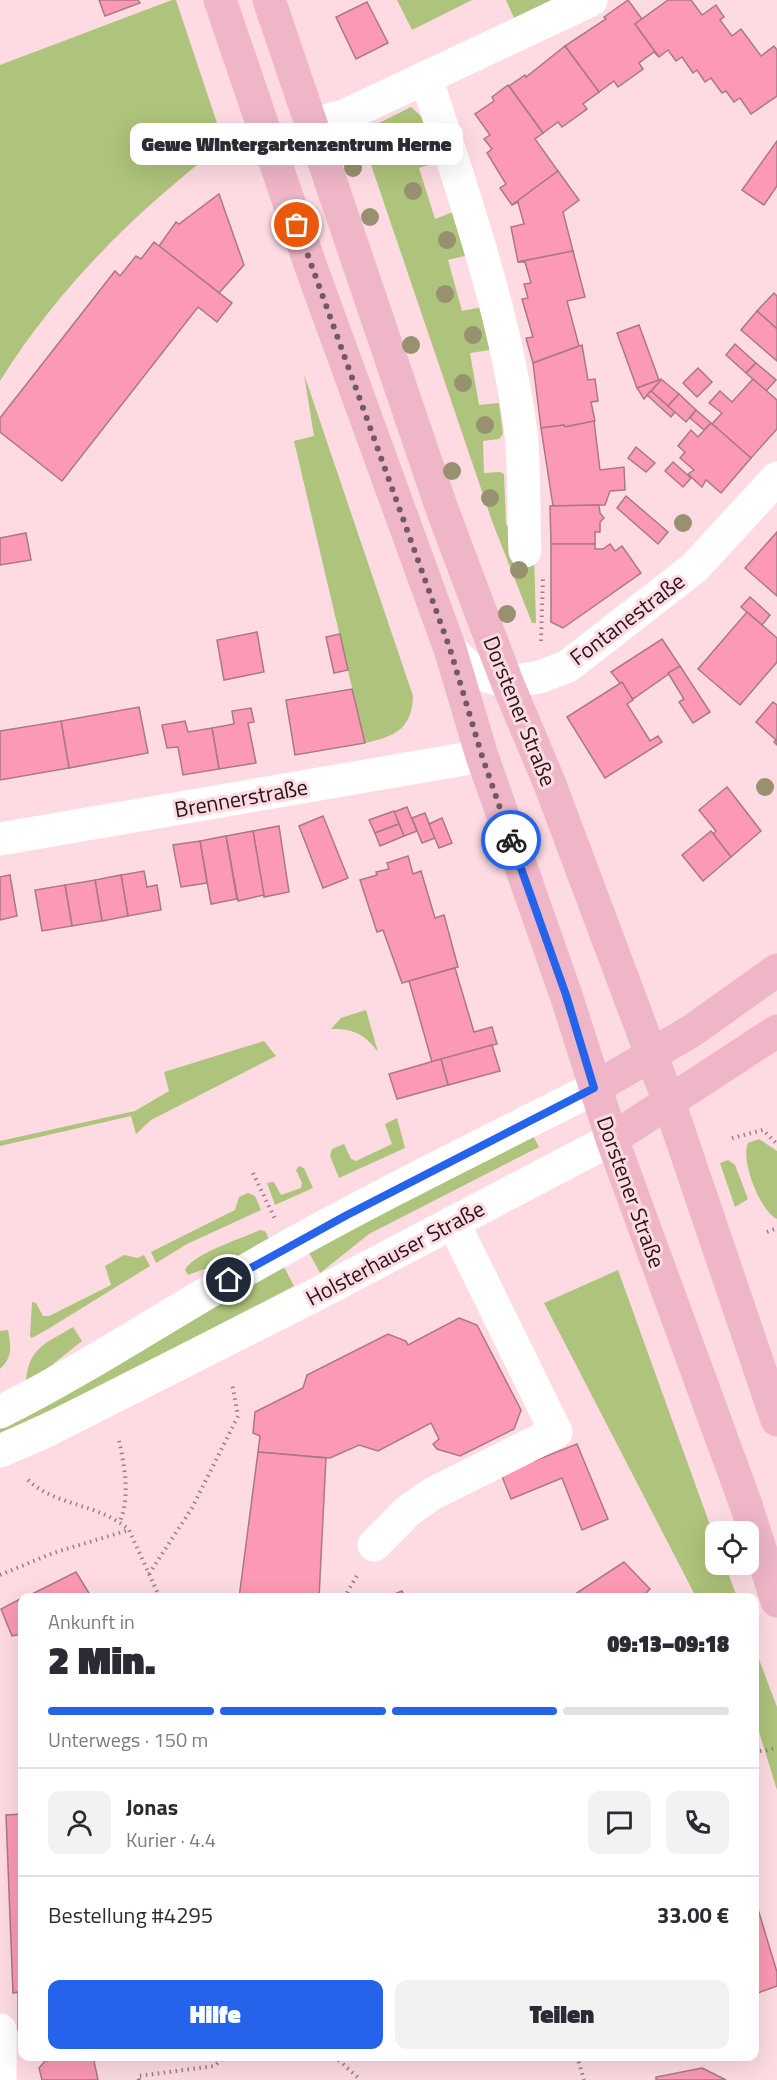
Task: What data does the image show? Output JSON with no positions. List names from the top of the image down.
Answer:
{
  "streets": {
    "main road": ["Dorstener Straße", "Holsterhauser Straße"],
    "street": ["Fontanestraße", "Brennerstraße"]
  },
  "crossings": [
    ["Fontanestraße", "Dorstener Straße"],
    ["Dorstener Straße", "Brennerstraße"],
    ["Dorstener Straße", "Holsterhauser Straße"]
  ],
  "places": ["Gewe Wintergartenzentrum Herne"],
  "page": {
    "bubble": "Gewe Wintergartenzentrum Herne",
    "heading": ["2 Min.", "Ankunft in", "09:13–09:18"],
    "panel": [
      "Jonas",
      "Kurier · 4.4",
      "Bestellung #4295",
      "33.00 €"
    ],
    "bar": "Unterwegs · 150 m",
    "buttons": ["Hilfe", "Teilen"]
  }
}
